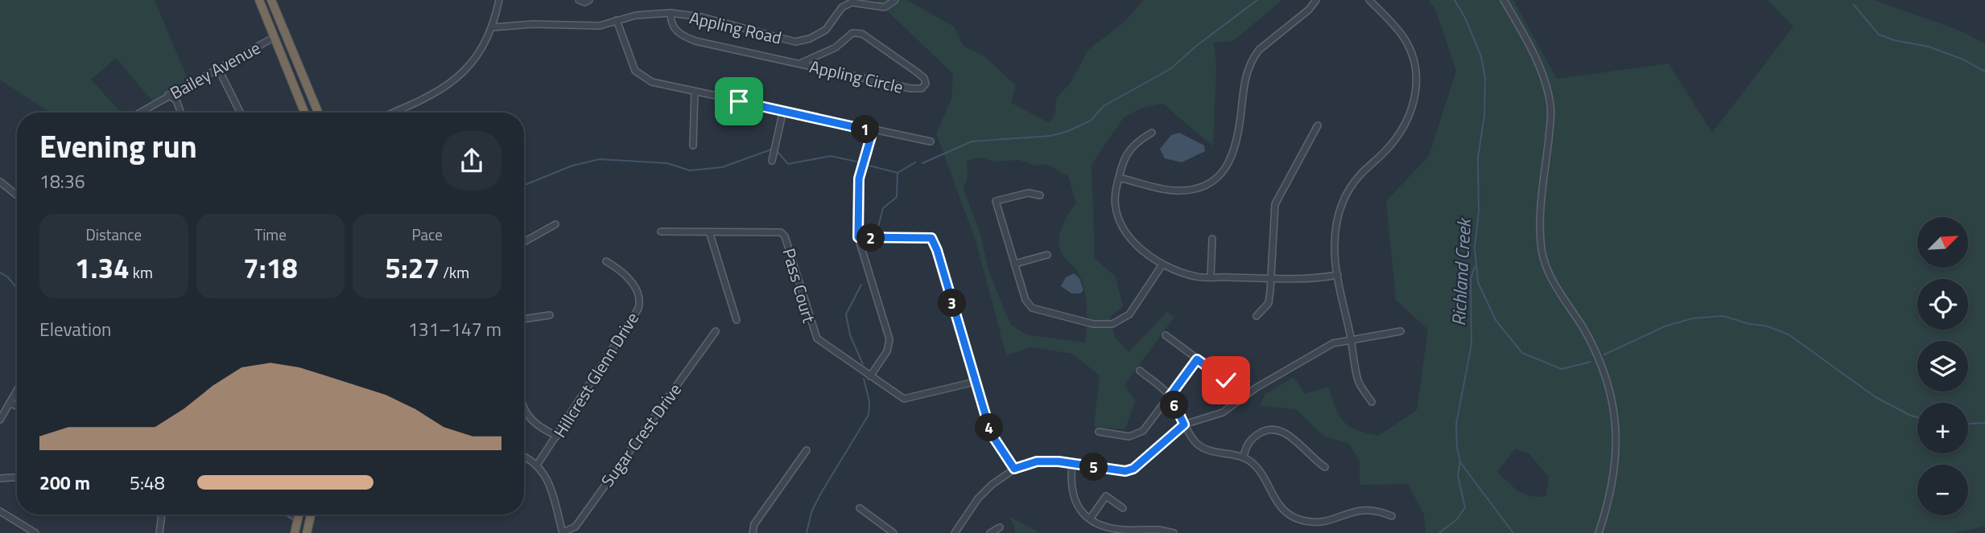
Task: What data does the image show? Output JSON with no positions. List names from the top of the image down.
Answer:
{
  "streets": {
    "street": [
      "Appling Road",
      "Bailey Avenue",
      "Appling Circle",
      "Pass Court",
      "Hillcrest Glenn Drive",
      "Sugar Crest Drive"
    ]
  },
  "crossings": [
    ["Appling Road", "Appling Circle"]
  ],
  "water": ["Richland Creek"],
  "north": "top right",
  "page": {
    "heading": ["Evening run", "18:36"],
    "pins": [
      "1",
      "2",
      "3",
      "6",
      "4",
      "5"
    ],
    "stats": [
      ["Distance", "1.34 km"],
      ["Time", "7:18"],
      ["Pace", "5:27 /km"]
    ],
    "map_buttons": ["+", "−"],
    "chart": ["Elevation", "131–147 m"],
    "list": [
      {
        "name": "200 m",
        "note": "5:48"
      }
    ]
  }
}
